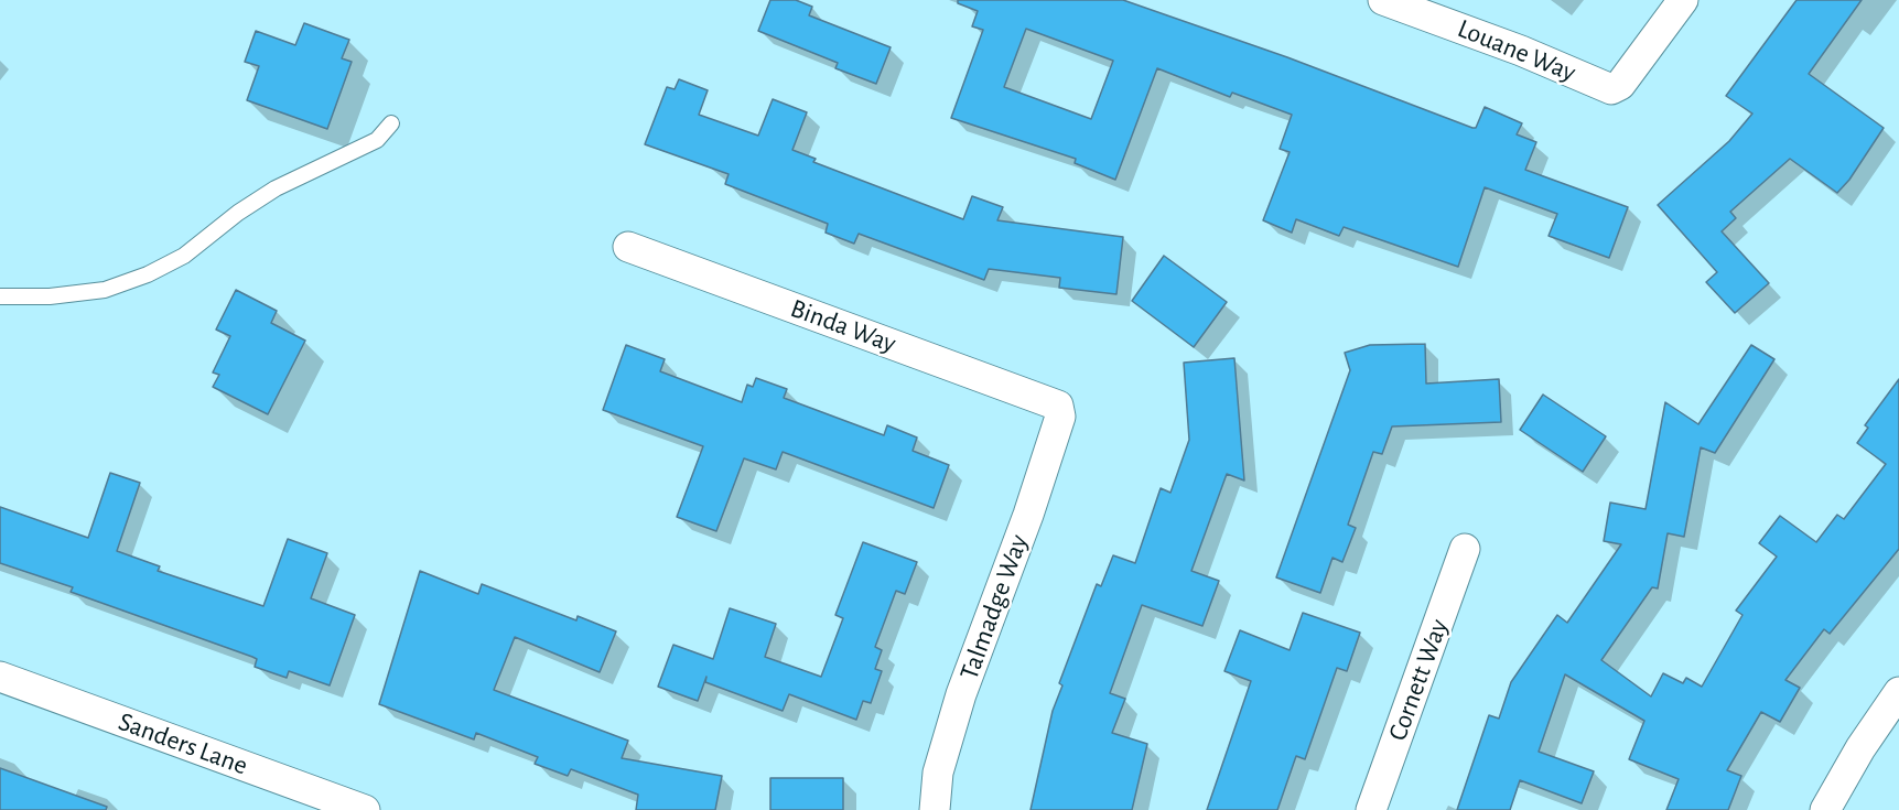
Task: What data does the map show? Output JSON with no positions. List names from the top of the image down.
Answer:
{
  "streets": {
    "street": [
      "Louane Way",
      "Binda Way",
      "Talmadge Way",
      "Cornett Way",
      "Sanders Lane"
    ]
  },
  "crossings": [
    ["Binda Way", "Talmadge Way"]
  ]
}
